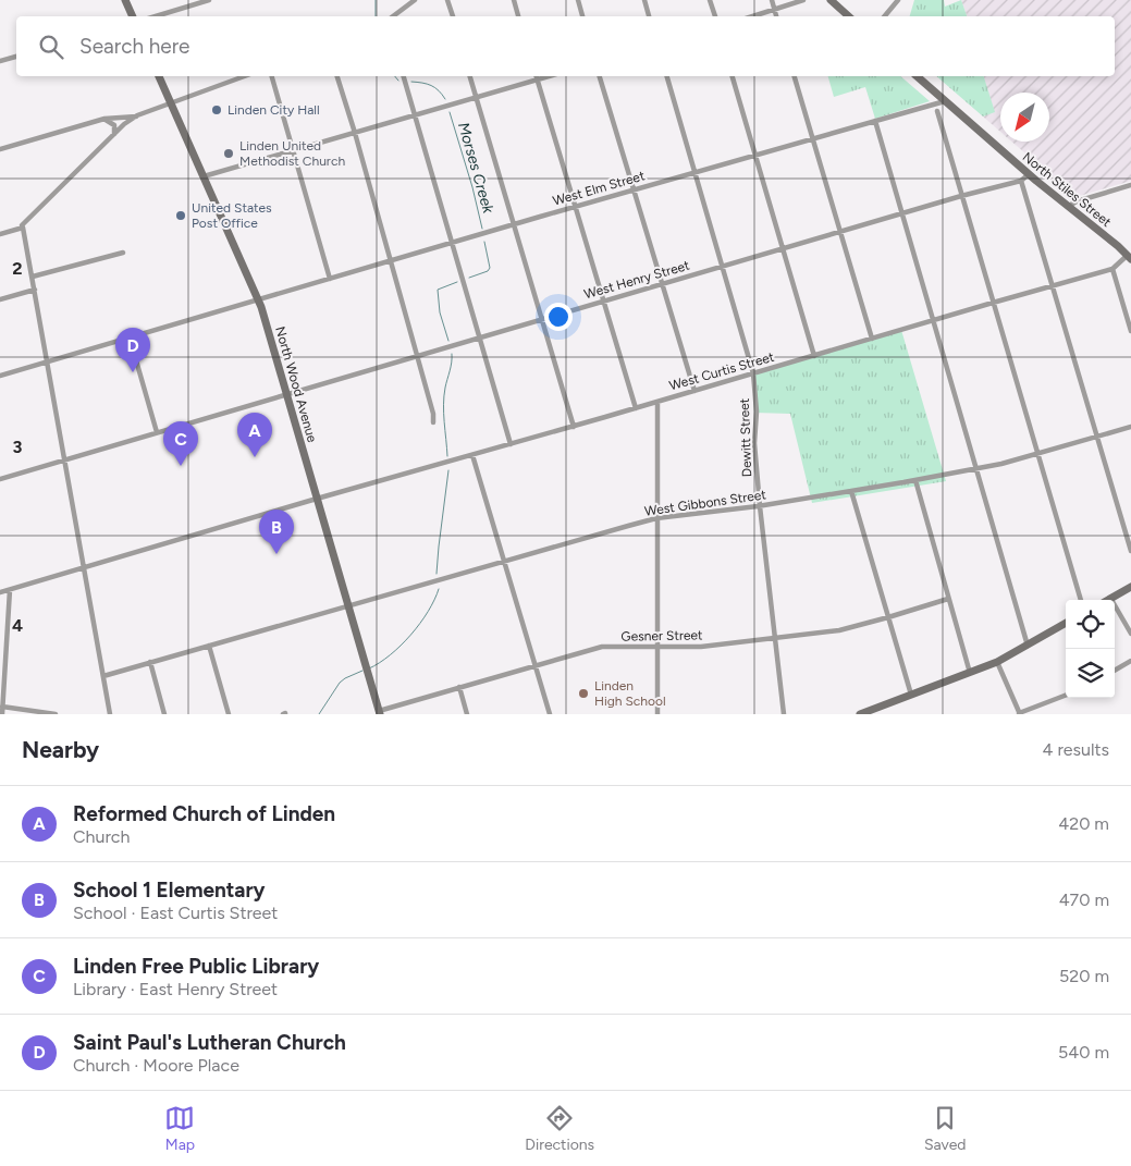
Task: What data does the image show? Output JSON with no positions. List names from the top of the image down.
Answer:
{
  "streets": {
    "main road": ["North Stiles Street", "North Wood Avenue"],
    "street": [
      "West Elm Street",
      "West Henry Street",
      "West Curtis Street",
      "Dewitt Street",
      "West Gibbons Street",
      "Gesner Street"
    ]
  },
  "crossings": [
    ["West Elm Street", "North Stiles Street"],
    ["West Elm Street", "North Wood Avenue"],
    ["West Elm Street", "Dewitt Street"],
    ["North Stiles Street", "West Curtis Street"],
    ["West Henry Street", "North Wood Avenue"],
    ["West Henry Street", "Dewitt Street"],
    ["West Curtis Street", "North Wood Avenue"],
    ["West Curtis Street", "Dewitt Street"],
    ["North Wood Avenue", "West Gibbons Street"],
    ["North Wood Avenue", "Gesner Street"],
    ["Dewitt Street", "West Gibbons Street"],
    ["Dewitt Street", "Gesner Street"]
  ],
  "water": ["Morses Creek"],
  "places": [
    "Linden City Hall",
    "Linden United Methodist Church",
    "United States Post Office",
    "Linden High School"
  ],
  "north": "bottom left",
  "page": {
    "search": "Search here",
    "pins": [
      "D",
      "A",
      "C",
      "B"
    ],
    "heading": ["Nearby", "4 results"],
    "list": [
      {
        "mark": "A",
        "name": "Reformed Church of Linden",
        "note": "Church",
        "value": "420 m"
      },
      {
        "mark": "B",
        "name": "School 1 Elementary",
        "note": "School · East Curtis Street",
        "value": "470 m"
      },
      {
        "mark": "C",
        "name": "Linden Free Public Library",
        "note": "Library · East Henry Street",
        "value": "520 m"
      },
      {
        "mark": "D",
        "name": "Saint Paul's Lutheran Church",
        "note": "Church · Moore Place",
        "value": "540 m"
      }
    ],
    "nav": ["Map", "Directions", "Saved"]
  },
  "grid": {
    "rows": ["2", "3", "4"]
  }
}
